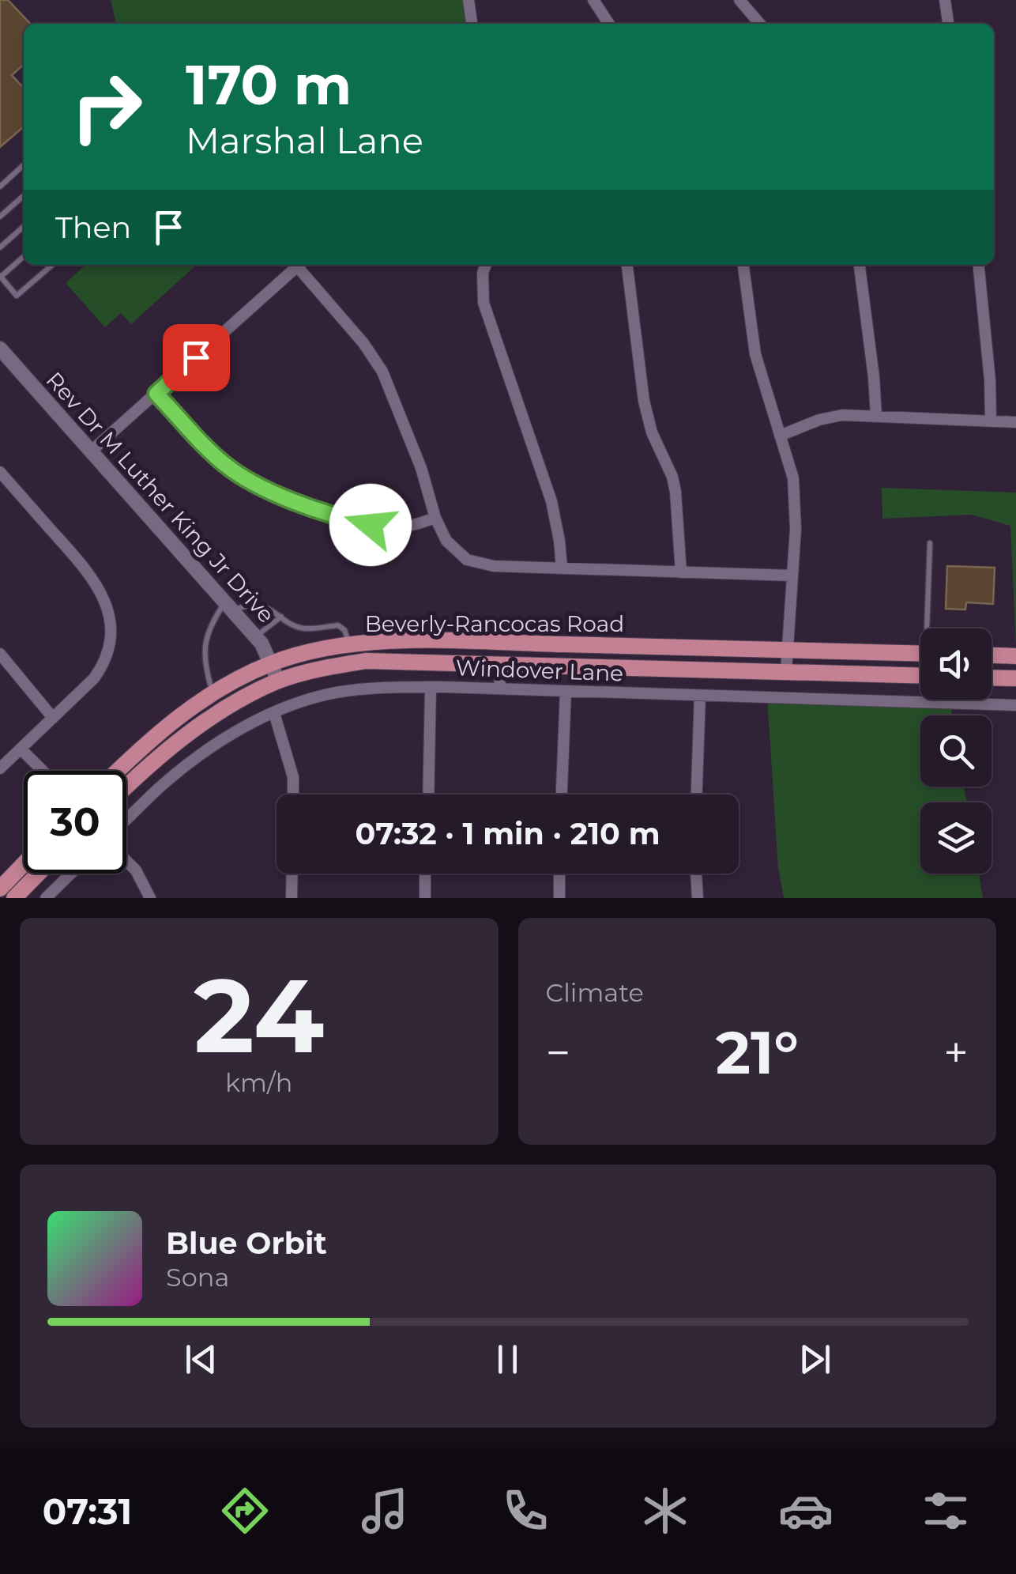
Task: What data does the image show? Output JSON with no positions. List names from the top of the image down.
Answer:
{
  "streets": {
    "main road": ["Beverly-Rancocas Road"],
    "street": ["Rev Dr M Luther King Jr Drive", "Windover Lane"]
  },
  "crossings": [
    ["Rev Dr M Luther King Jr Drive", "Beverly-Rancocas Road"]
  ],
  "page": {
    "turn": ["170 m", "Marshal Lane"],
    "then": "Then",
    "limit": "30",
    "trip": "07:32 · 1 min · 210 m",
    "tile": [
      ["24", "km/h"],
      "Climate"
    ],
    "heat": ["−", "21°", "+"],
    "song": ["Blue Orbit", "Sona"],
    "tabs": "07:31"
  }
}
